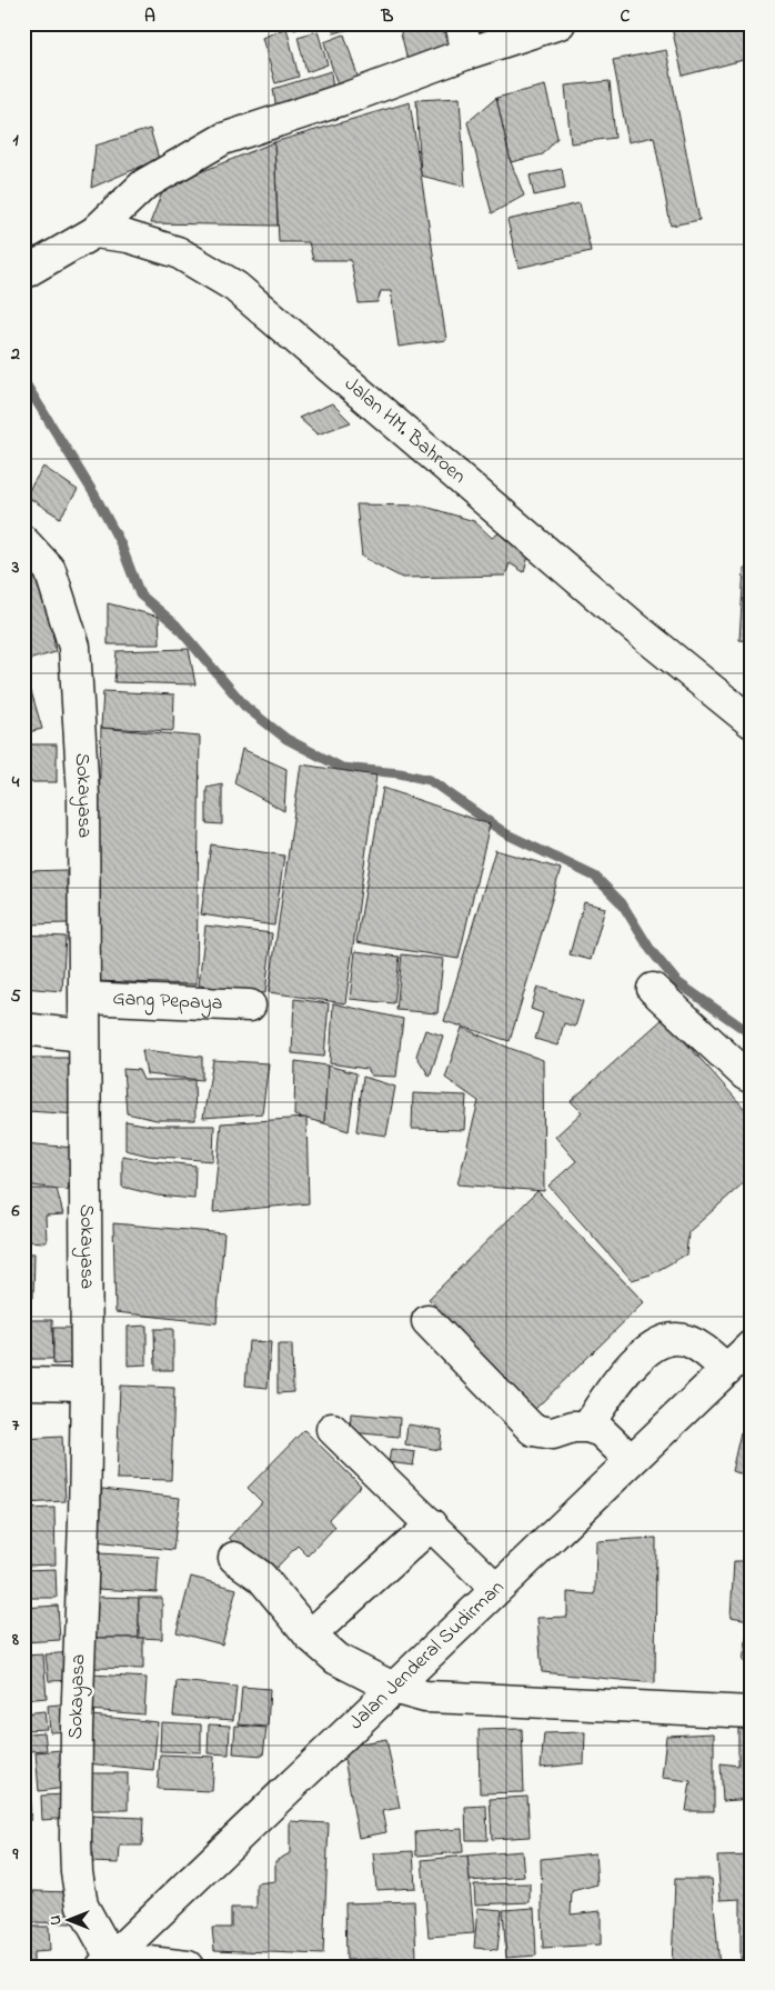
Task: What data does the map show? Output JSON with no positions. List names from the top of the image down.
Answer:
{
  "streets": {
    "street": [
      "Jalan HM. Bahroen",
      "Sokayasa",
      "Gang Pepaya",
      "Jalan Jenderal Sudirman"
    ]
  },
  "crossings": [
    ["Sokayasa", "Gang Pepaya"],
    ["Sokayasa", "Jalan Jenderal Sudirman"]
  ],
  "north": "left",
  "grid": {
    "columns": ["A", "B", "C"],
    "rows": [
      "1",
      "2",
      "3",
      "4",
      "5",
      "6",
      "7",
      "8",
      "9"
    ]
  }
}
